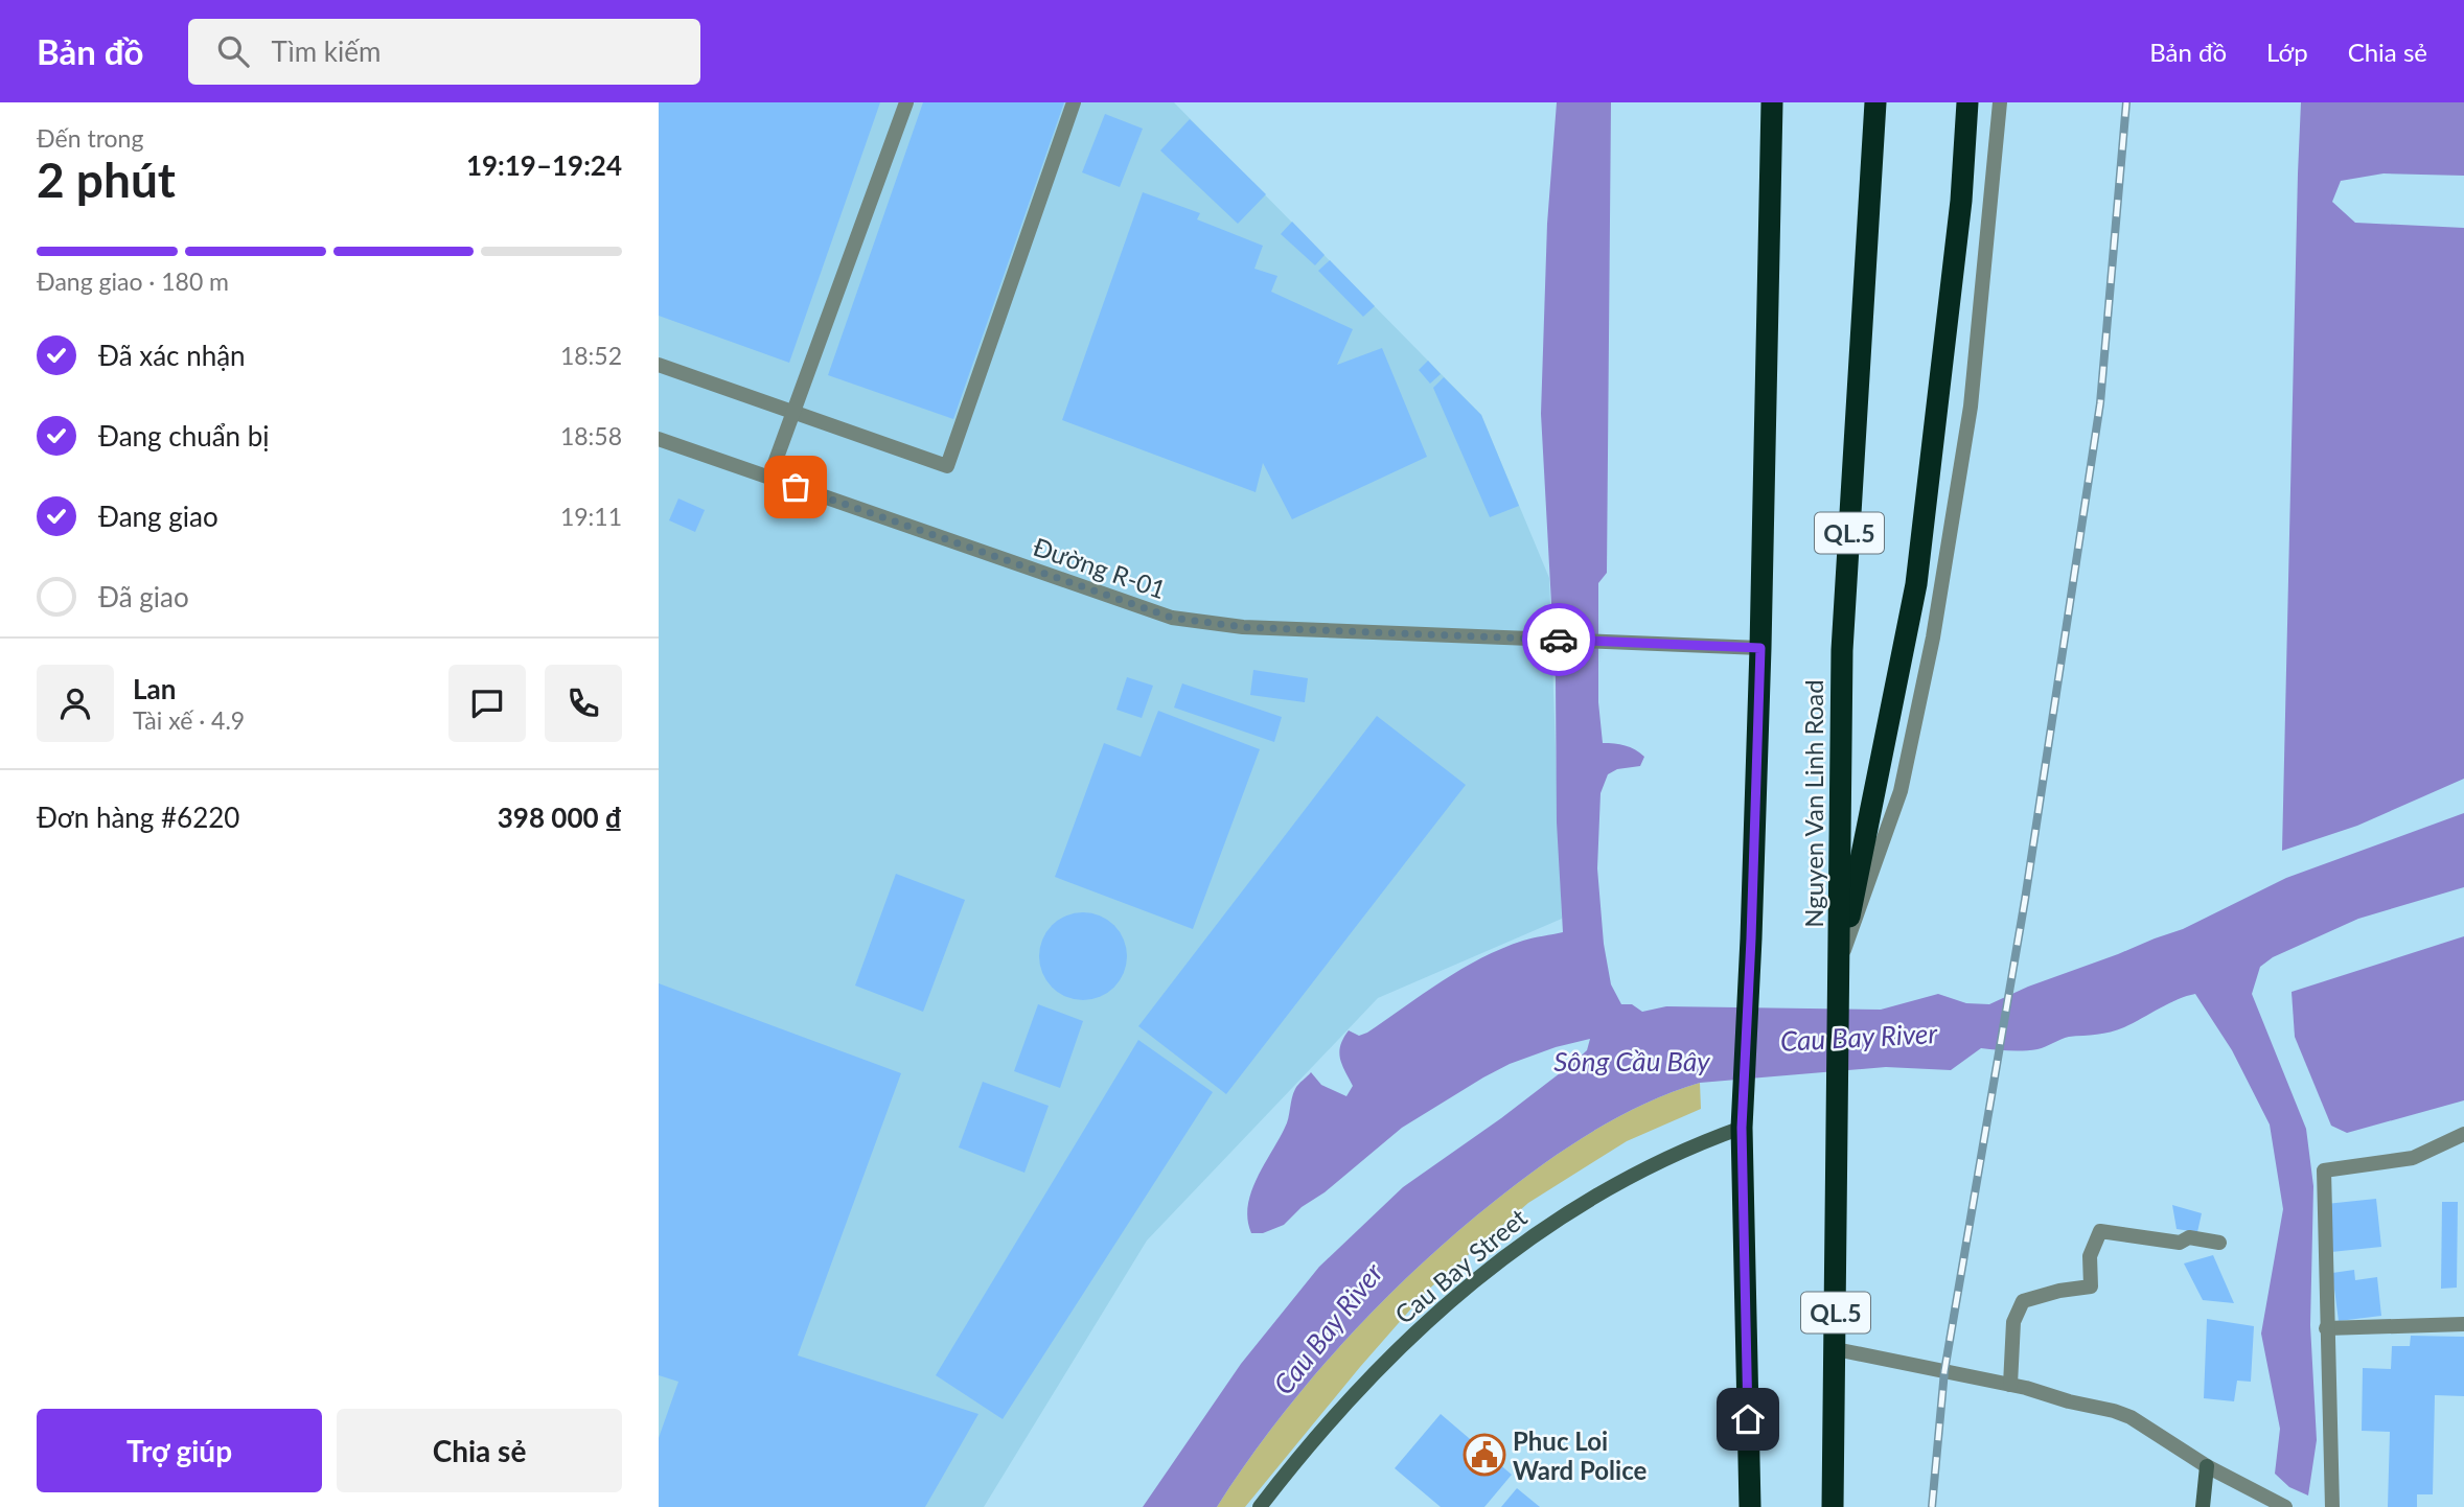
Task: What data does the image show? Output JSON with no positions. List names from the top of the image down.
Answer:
{
  "streets": {
    "highway": ["QL.5", "Nguyen Van Linh Road"],
    "street": ["Đường R-01", "Cau Bay Street"]
  },
  "crossings": [
    ["Đường R-01", "Nguyen Van Linh Road"],
    ["Nguyen Van Linh Road", "Cau Bay Street"]
  ],
  "water": ["Cau Bay River", "Sông Cầu Bây"],
  "places": {
    "public building": ["Phuc Loi Ward Police"]
  },
  "page": {
    "header": "Bản đồ",
    "search": "Tìm kiếm",
    "nav": ["Bản đồ", "Lớp", "Chia sẻ"],
    "heading": ["2 phút", "Đến trong", "19:19–19:24"],
    "panel": [
      "Lan",
      "Tài xế · 4.9",
      "Đơn hàng #6220",
      "398 000 ₫"
    ],
    "bar": "Đang giao · 180 m",
    "list": [
      ["Đã xác nhận", "18:52"],
      ["Đang chuẩn bị", "18:58"],
      ["Đang giao", "19:11"],
      "Đã giao"
    ],
    "buttons": ["Trợ giúp", "Chia sẻ"]
  }
}
